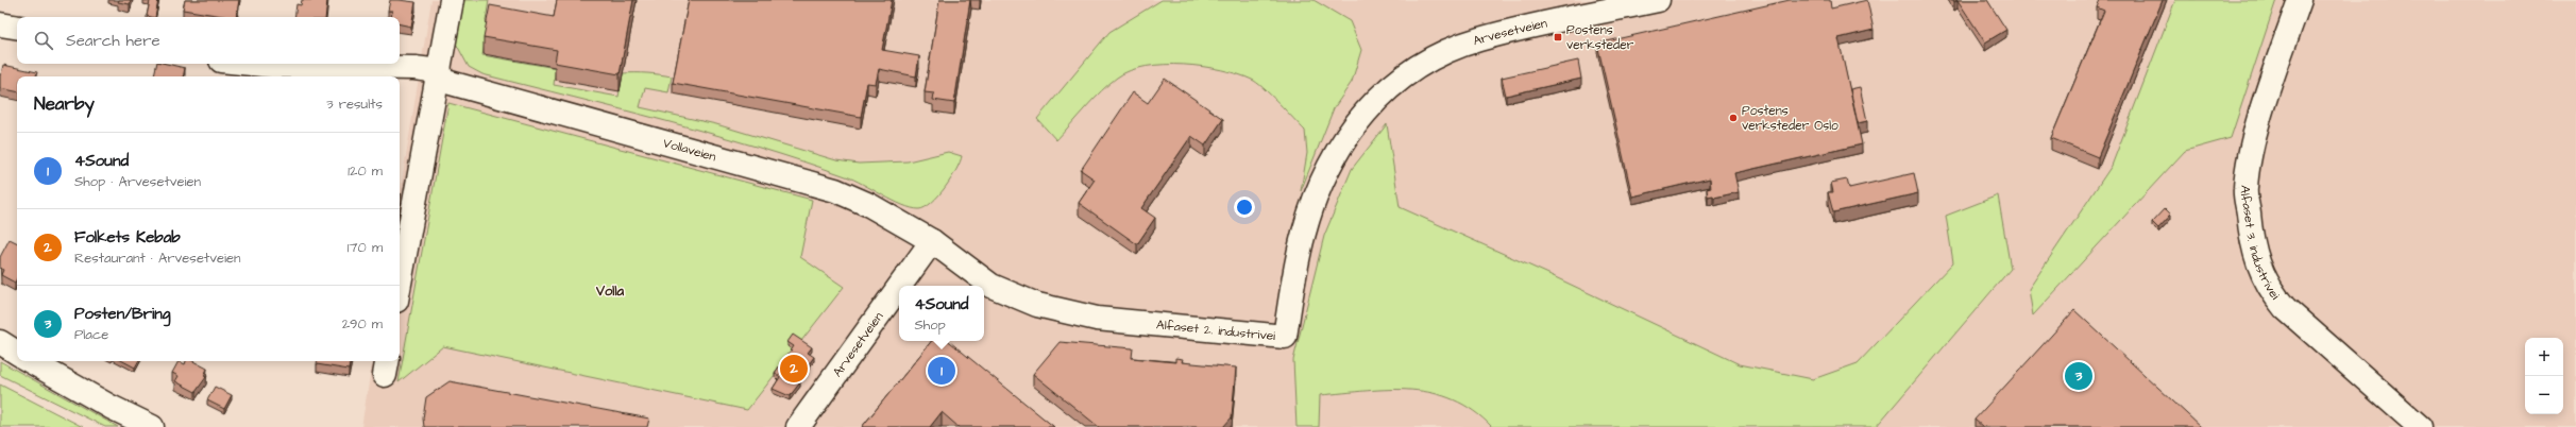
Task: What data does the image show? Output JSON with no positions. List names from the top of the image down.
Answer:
{
  "streets": {
    "street": [
      "Arvesetveien",
      "Vollaveien",
      "Alfaset 3. industrivei",
      "Alfaset 2. industrivei"
    ]
  },
  "crossings": [
    ["Arvesetveien", "Vollaveien"],
    ["Arvesetveien", "Alfaset 2. industrivei"],
    ["Vollaveien", "Alfaset 2. industrivei"]
  ],
  "districts": ["Volla"],
  "places": {
    "transit": ["Postens verksteder"],
    "other": ["Postens verksteder Oslo"]
  },
  "page": {
    "search": "Search here",
    "heading": ["Nearby", "3 results"],
    "list": [
      {
        "mark": "1",
        "name": "4Sound",
        "note": "Shop · Arvesetveien",
        "value": "120 m"
      },
      {
        "mark": "2",
        "name": "Folkets Kebab",
        "note": "Restaurant · Arvesetveien",
        "value": "170 m"
      },
      {
        "mark": "3",
        "name": "Posten/Bring",
        "note": "Place",
        "value": "290 m"
      }
    ],
    "popup": ["4Sound", "Shop"],
    "map_buttons": ["+", "−"],
    "pins": ["2", "1", "3"]
  }
}
